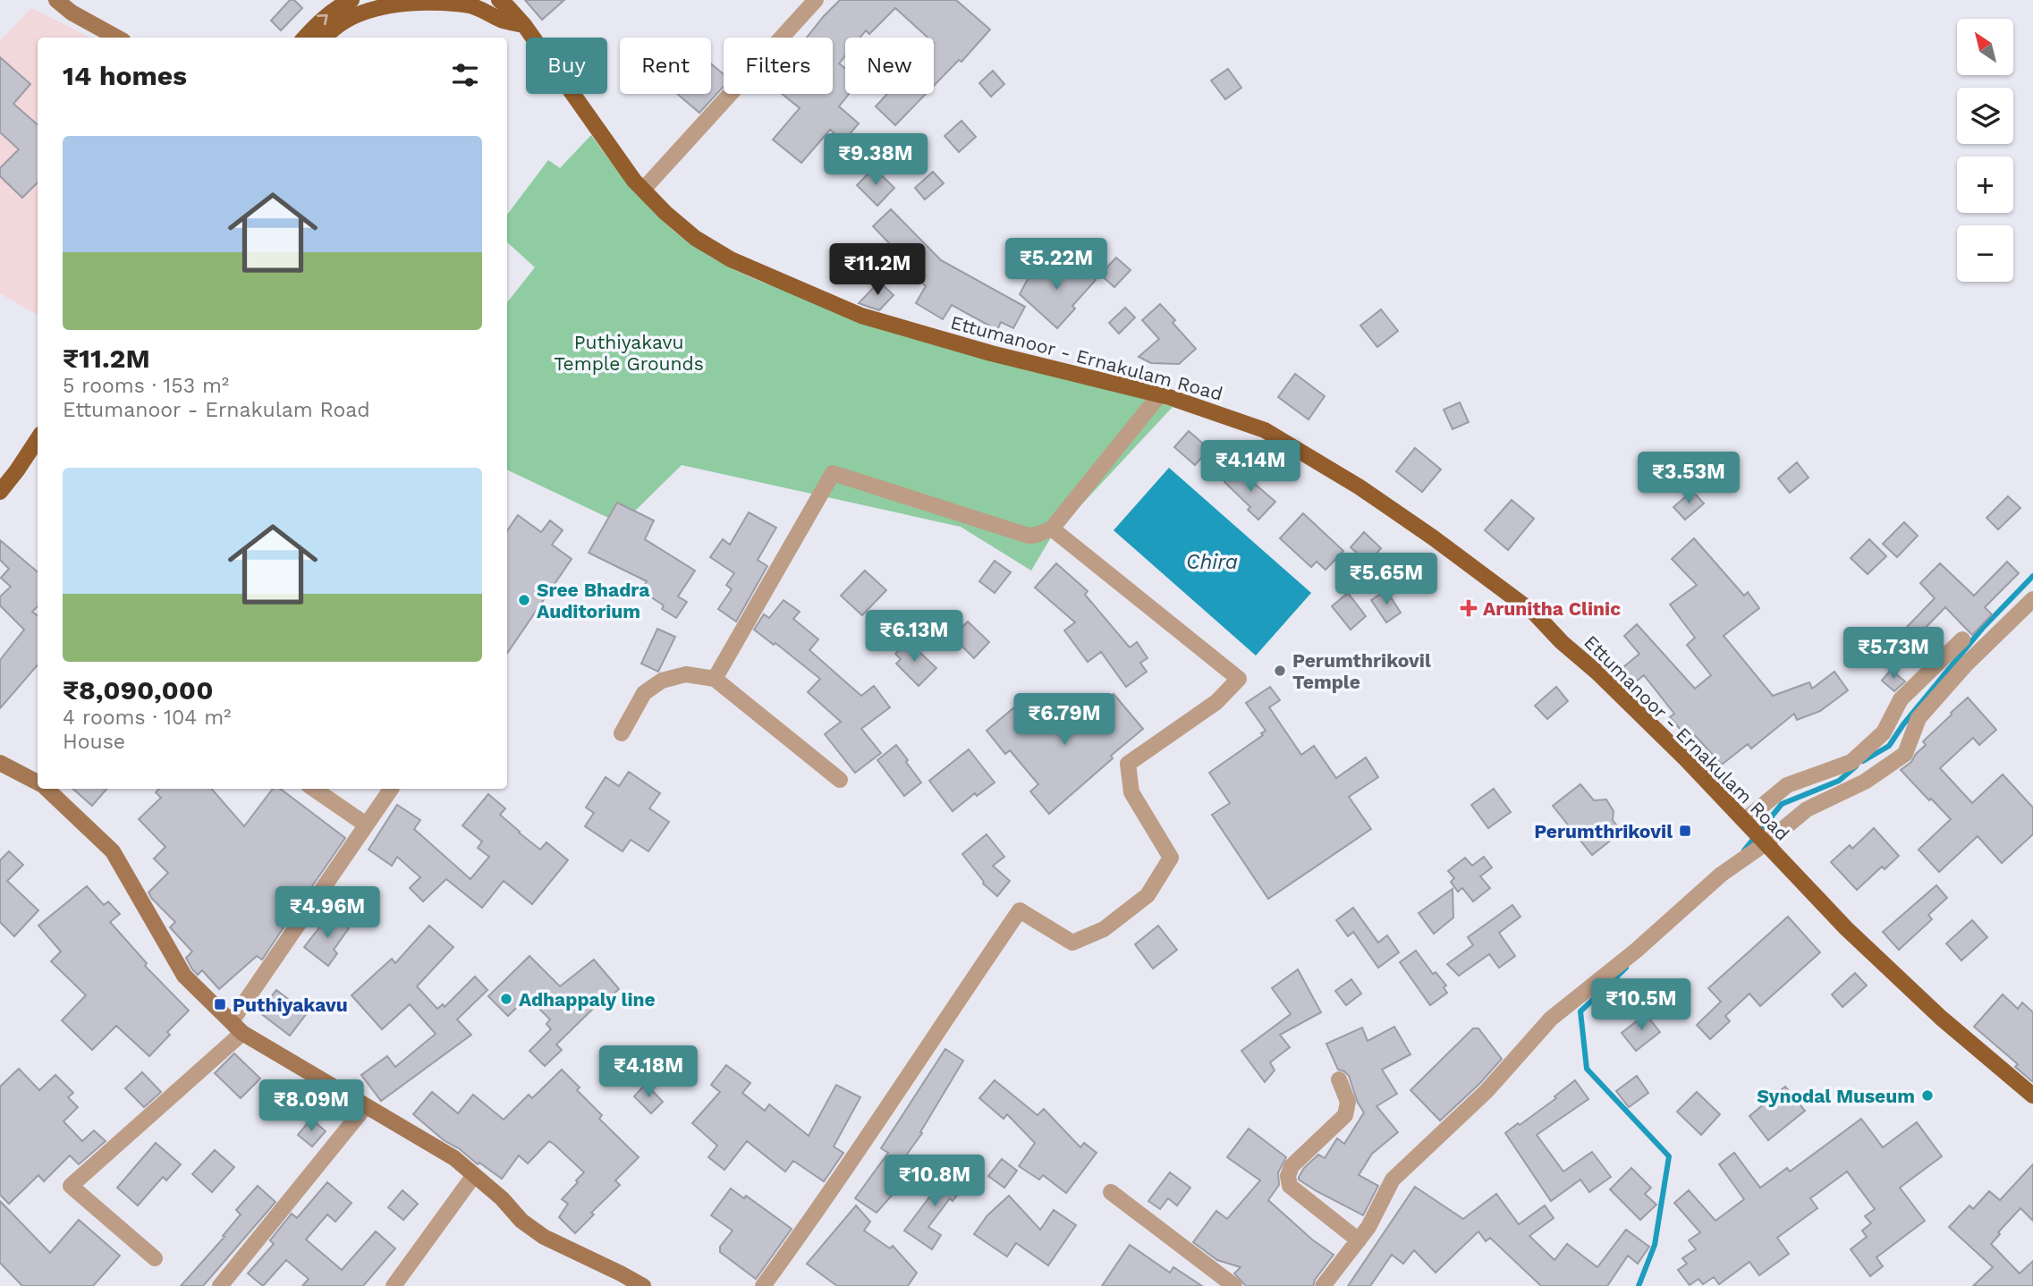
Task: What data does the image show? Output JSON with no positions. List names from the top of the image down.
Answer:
{
  "streets": {
    "main road": ["Ettumanoor - Ernakulam Road"]
  },
  "water": ["Chira"],
  "parks": ["Puthiyakavu Temple Grounds"],
  "places": {
    "other": [
      "Sree Bhadra Auditorium",
      "Perumthrikovil Temple",
      "Adhappaly line",
      "Synodal Museum"
    ],
    "health": ["Arunitha Clinic"],
    "transit": ["Perumthrikovil", "Puthiyakavu"]
  },
  "north": "top left",
  "page": {
    "map_buttons": ["+", "−"],
    "chip": [
      "Buy",
      "Rent",
      "Filters",
      "New"
    ],
    "heading": "14 homes",
    "list": [
      {
        "name": "₹11.2M",
        "note": "5 rooms · 153 m² · Ettumanoor - Ernakulam Road"
      },
      {
        "name": "₹8,090,000",
        "note": "4 rooms · 104 m² · House"
      }
    ],
    "price": [
      "₹9.38M",
      "₹5.22M",
      "₹11.2M",
      "₹4.14M",
      "₹3.53M",
      "₹5.65M",
      "₹6.13M",
      "₹5.73M",
      "₹6.79M",
      "₹4.96M",
      "₹10.5M",
      "₹4.18M",
      "₹8.09M",
      "₹10.8M"
    ]
  }
}
